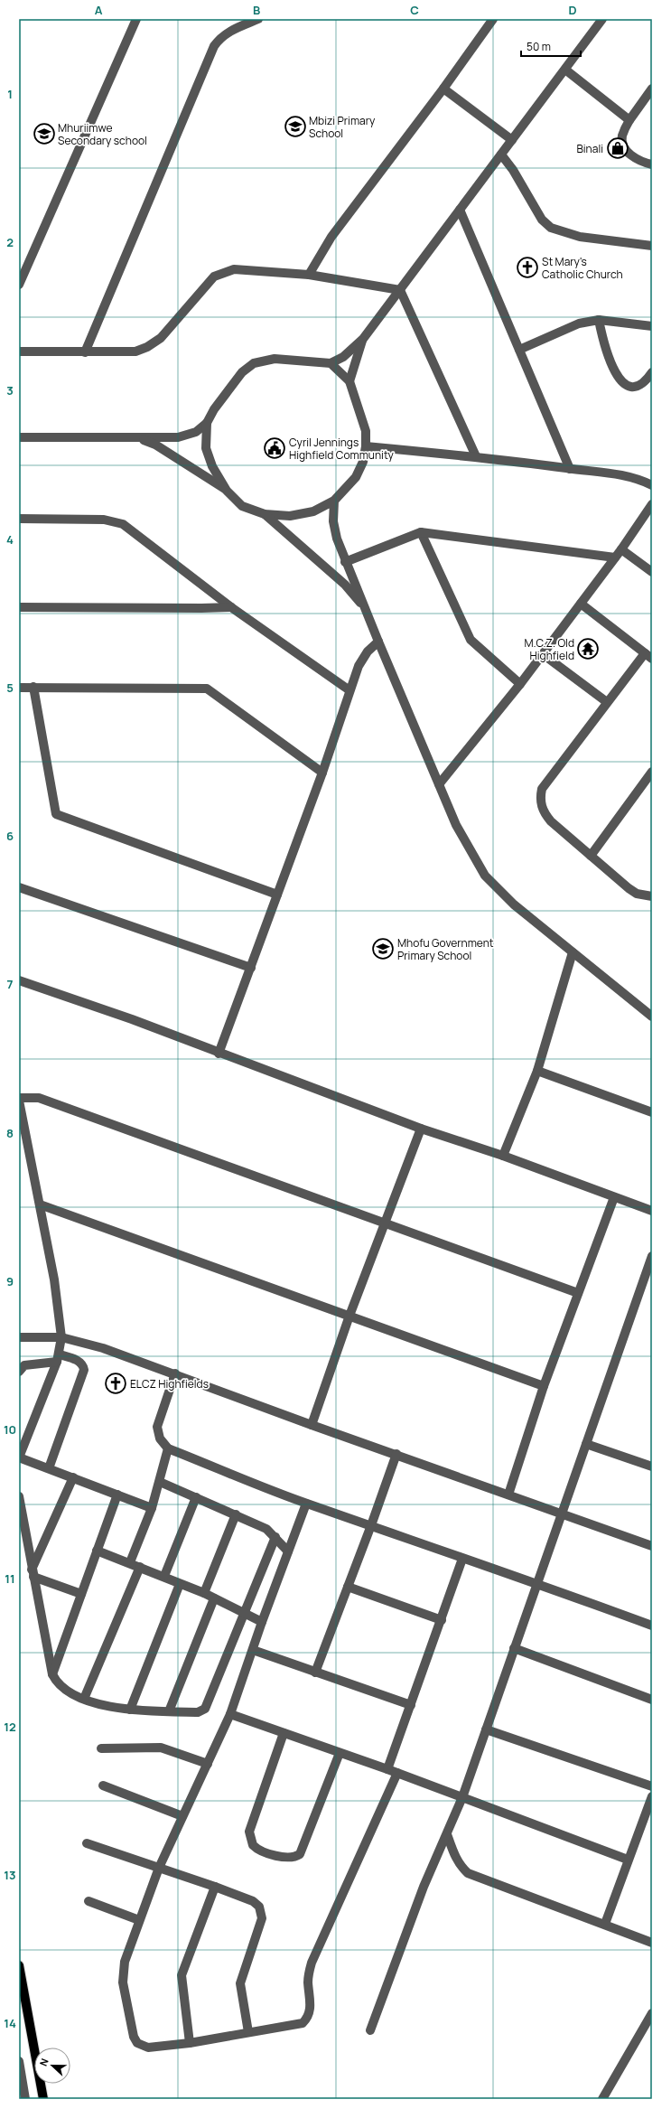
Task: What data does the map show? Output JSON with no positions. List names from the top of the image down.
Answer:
{
  "places": {
    "school or university": ["Mbizi Primary School", "Mhuriimwe Secondary school", "Mhofu Government Primary School"],
    "shop": ["Binali"],
    "church": ["St Mary's Catholic Church", "ELCZ Highfields"],
    "public building": ["Cyril Jennings Highfield Community"],
    "temple": ["M.C.Z. Old Highfield"]
  },
  "scale_bar": "50 m",
  "north": "left",
  "grid": {
    "columns": [
      "A",
      "B",
      "C",
      "D"
    ],
    "rows": [
      "1",
      "2",
      "3",
      "4",
      "5",
      "6",
      "7",
      "8",
      "9",
      "10",
      "11",
      "12",
      "13",
      "14"
    ]
  }
}
